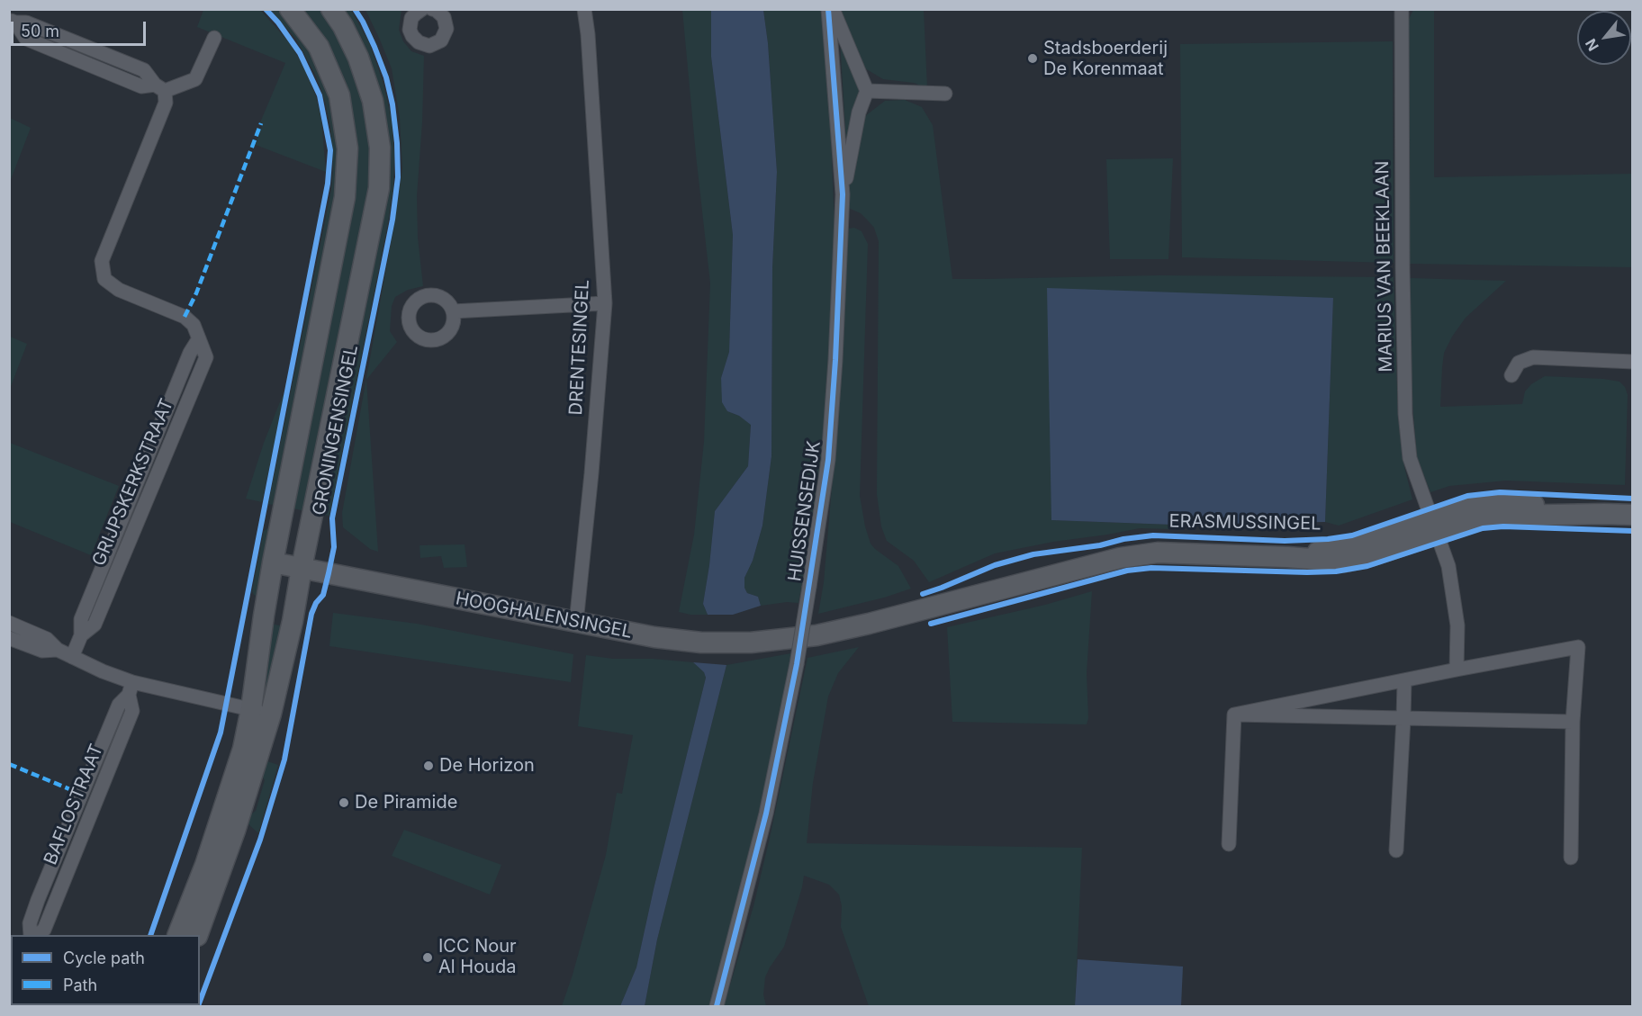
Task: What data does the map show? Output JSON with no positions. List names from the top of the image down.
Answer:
{
  "streets": {
    "street": [
      "MARIUS VAN BEEKLAAN",
      "DRENTESINGEL",
      "GRONINGENSINGEL",
      "GRIJPSKERKSTRAAT",
      "HUISSENSEDIJK",
      "ERASMUSSINGEL",
      "HOOGHALENSINGEL",
      "BAFLOSTRAAT"
    ]
  },
  "crossings": [
    ["MARIUS VAN BEEKLAAN", "ERASMUSSINGEL"],
    ["DRENTESINGEL", "HOOGHALENSINGEL"],
    ["GRONINGENSINGEL", "HOOGHALENSINGEL"],
    ["ERASMUSSINGEL", "HOOGHALENSINGEL"]
  ],
  "places": [
    "Stadsboerderij De Korenmaat",
    "De Horizon",
    "De Piramide",
    "ICC Nour Al Houda"
  ],
  "legend": ["Cycle path", "Path"],
  "scale_bar": "50 m",
  "north": "bottom left"
}
